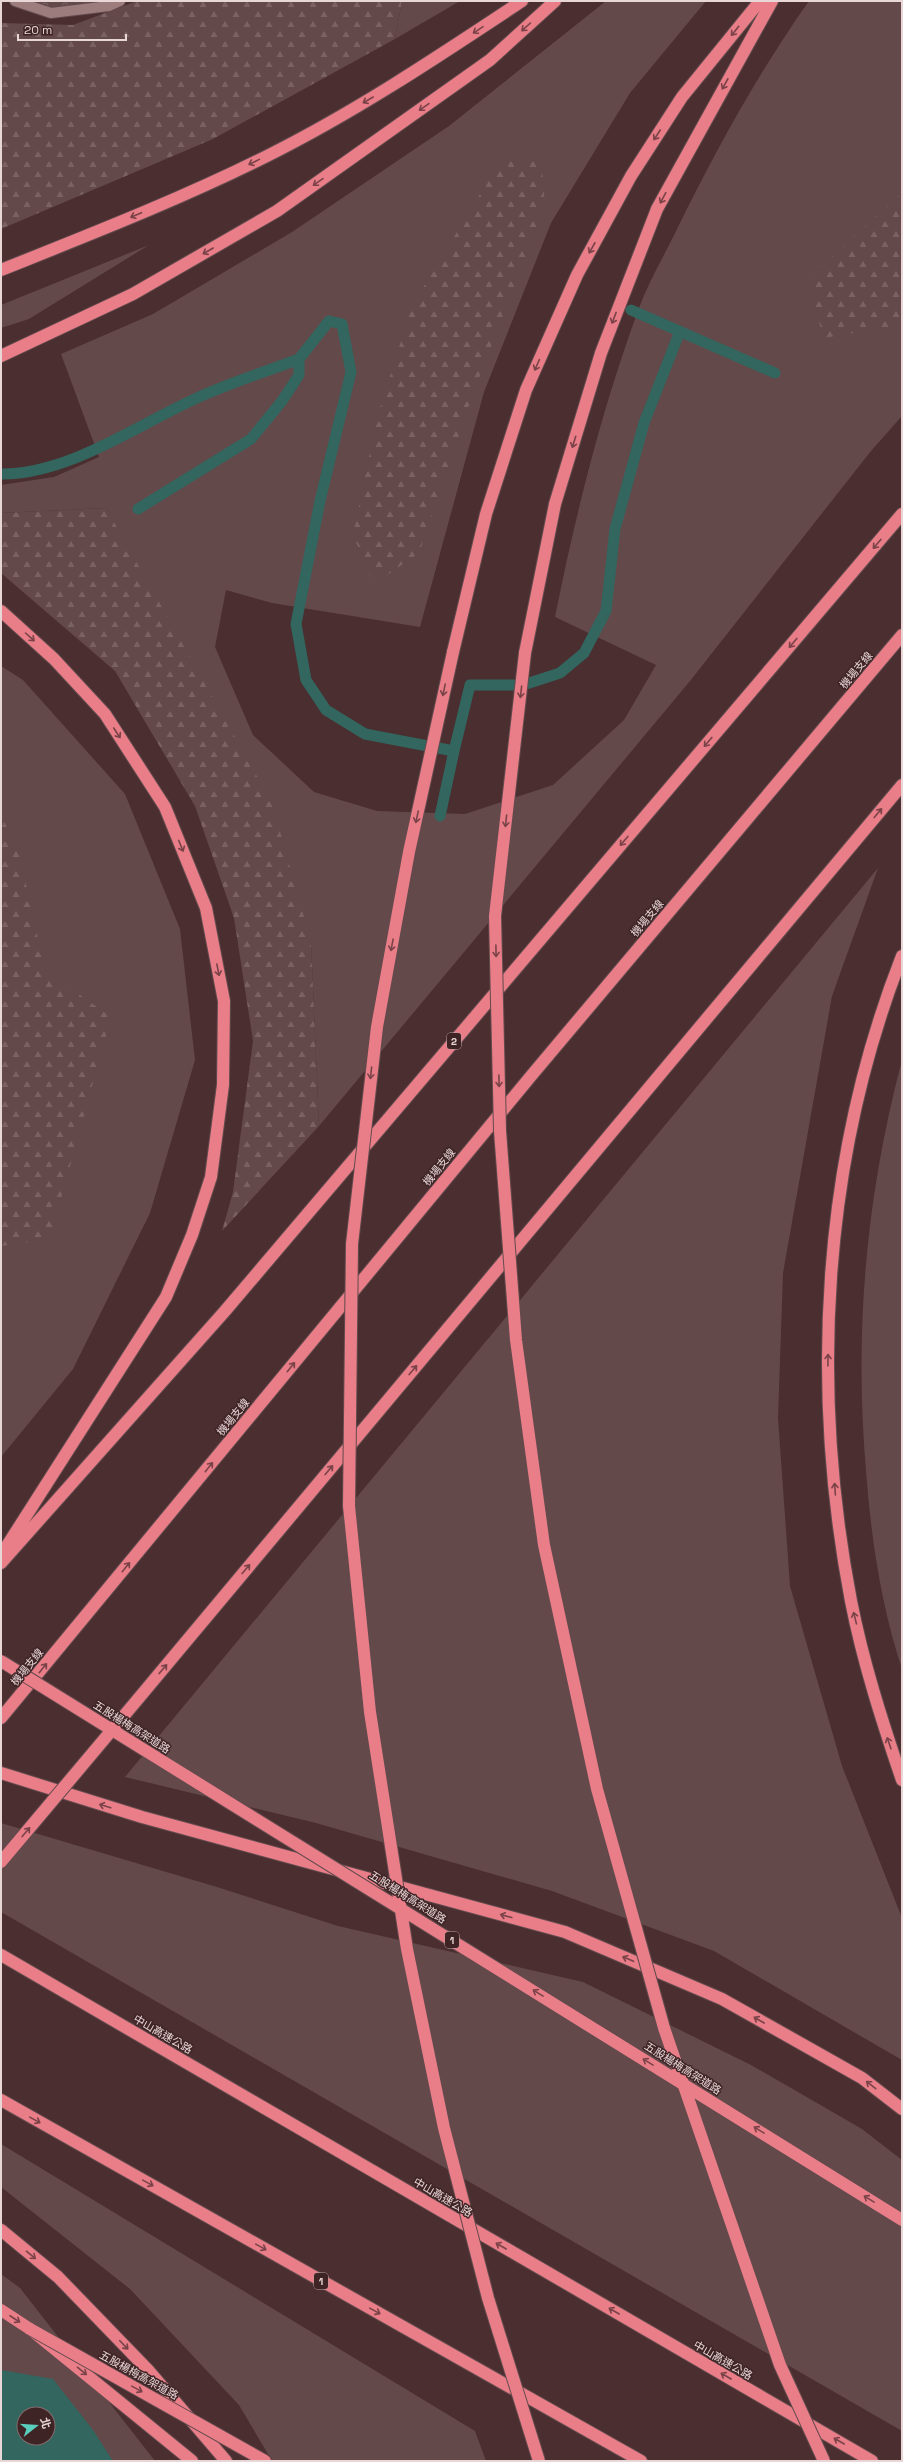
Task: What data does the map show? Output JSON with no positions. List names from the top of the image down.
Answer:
{
  "streets": {
    "highway": [
      "機場支線",
      "2",
      "五股楊梅高架道路",
      "1",
      "中山高速公路"
    ]
  },
  "one_way": ["中山高速公路"],
  "scale_bar": "20 m",
  "north": "right"
}
